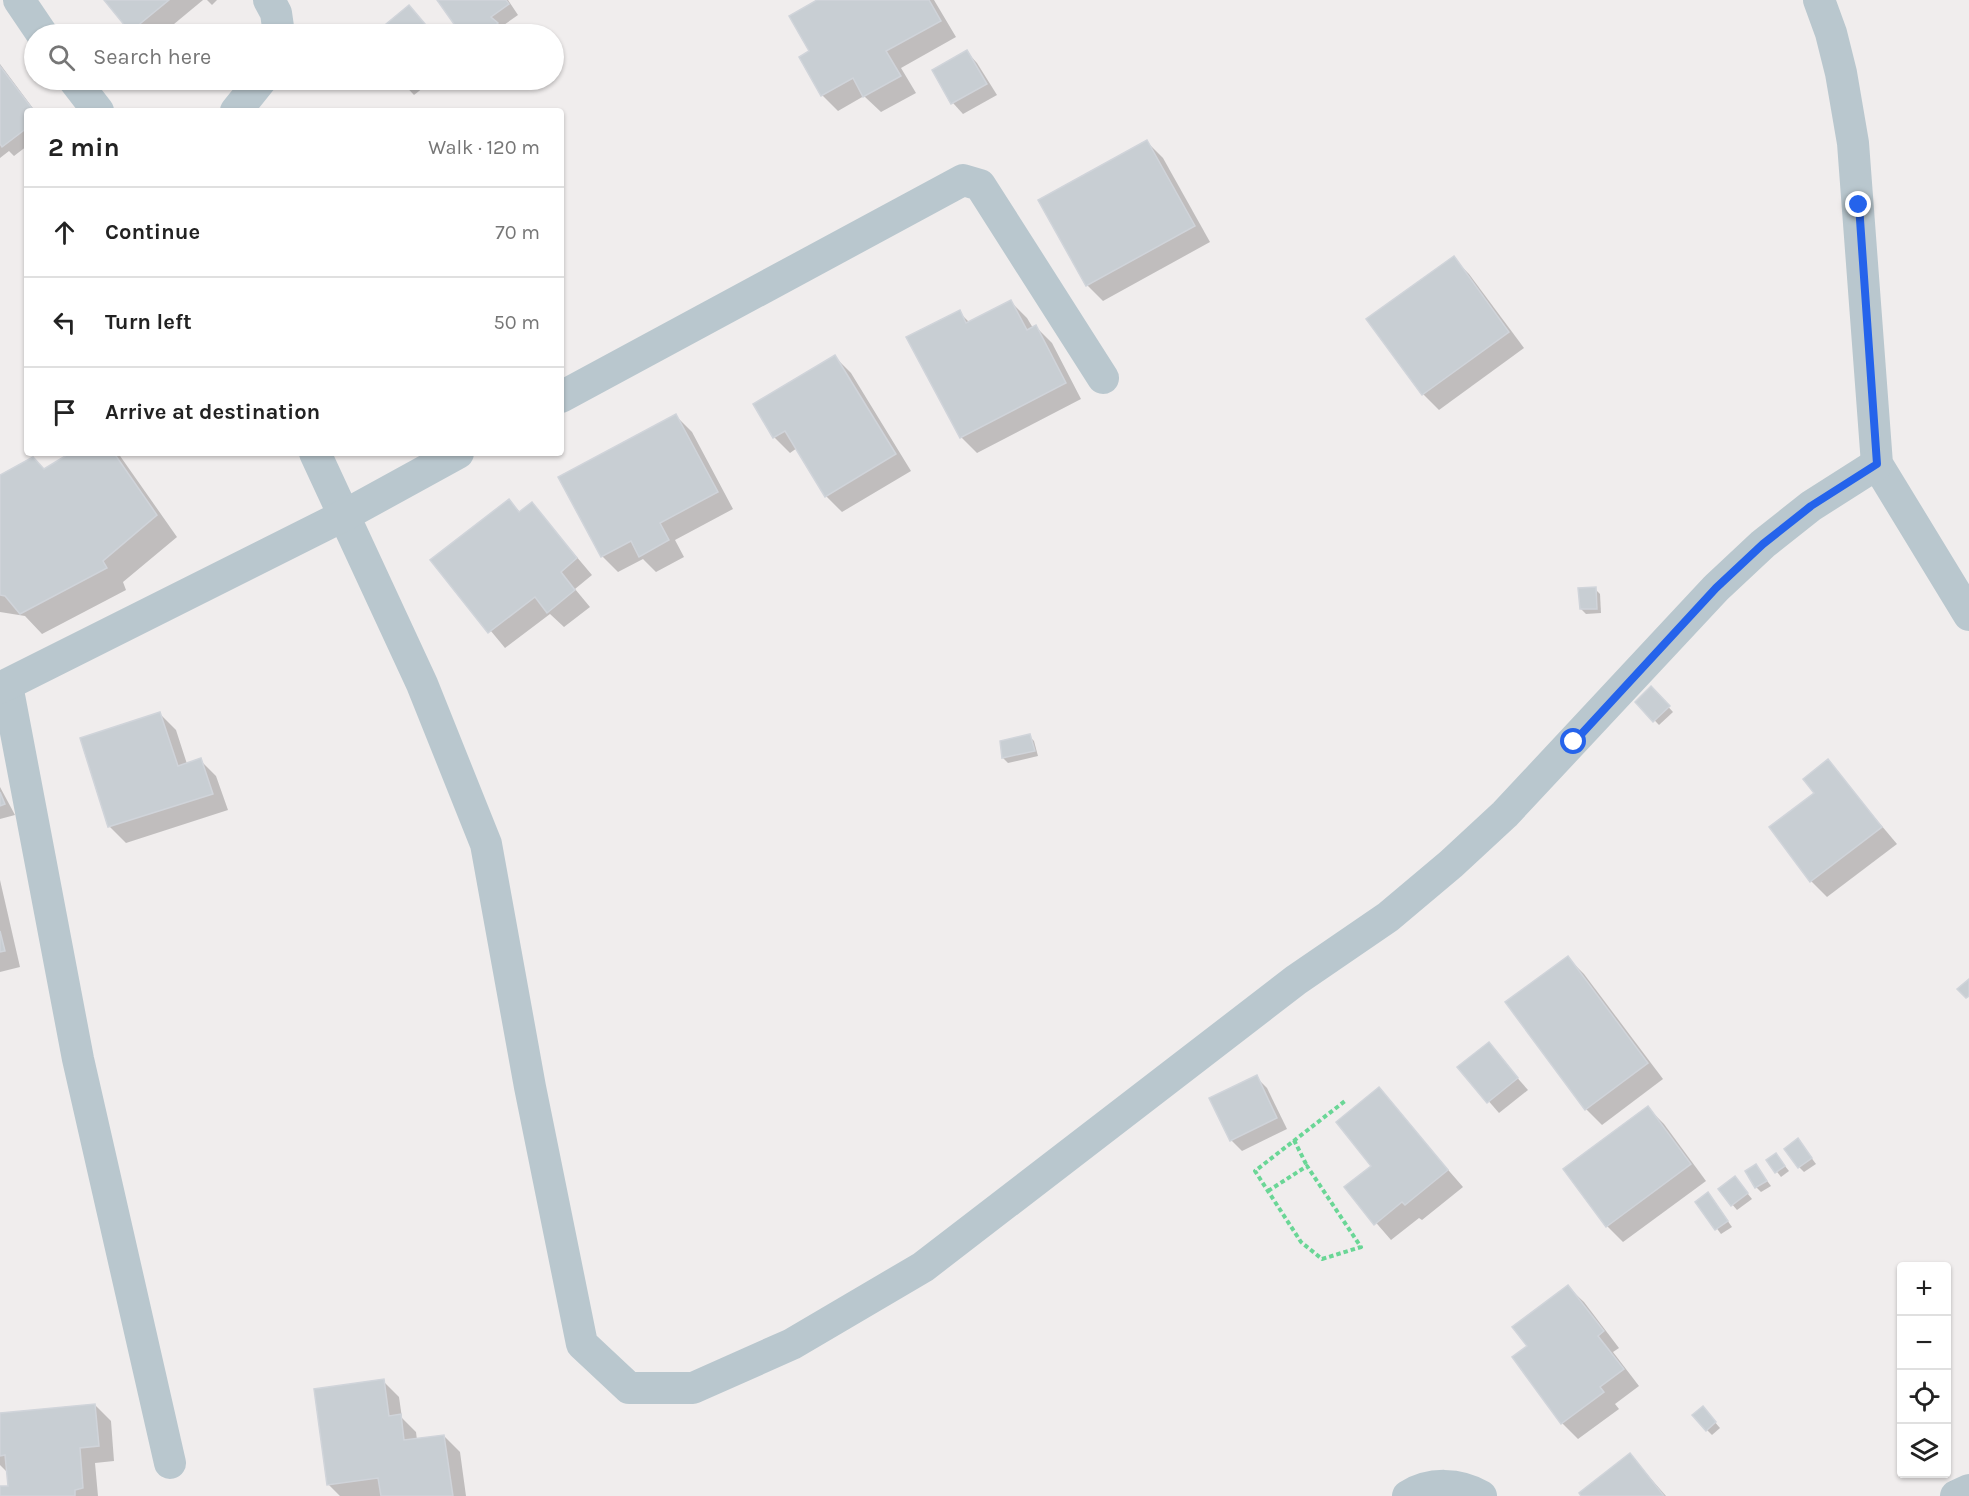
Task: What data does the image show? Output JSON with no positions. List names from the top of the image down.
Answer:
{
  "page": {
    "search": "Search here",
    "heading": ["2 min", "Walk · 120 m"],
    "list": [
      ["Continue", "70 m"],
      ["Turn left", "50 m"],
      "Arrive at destination"
    ],
    "map_buttons": ["+", "−"]
  }
}
